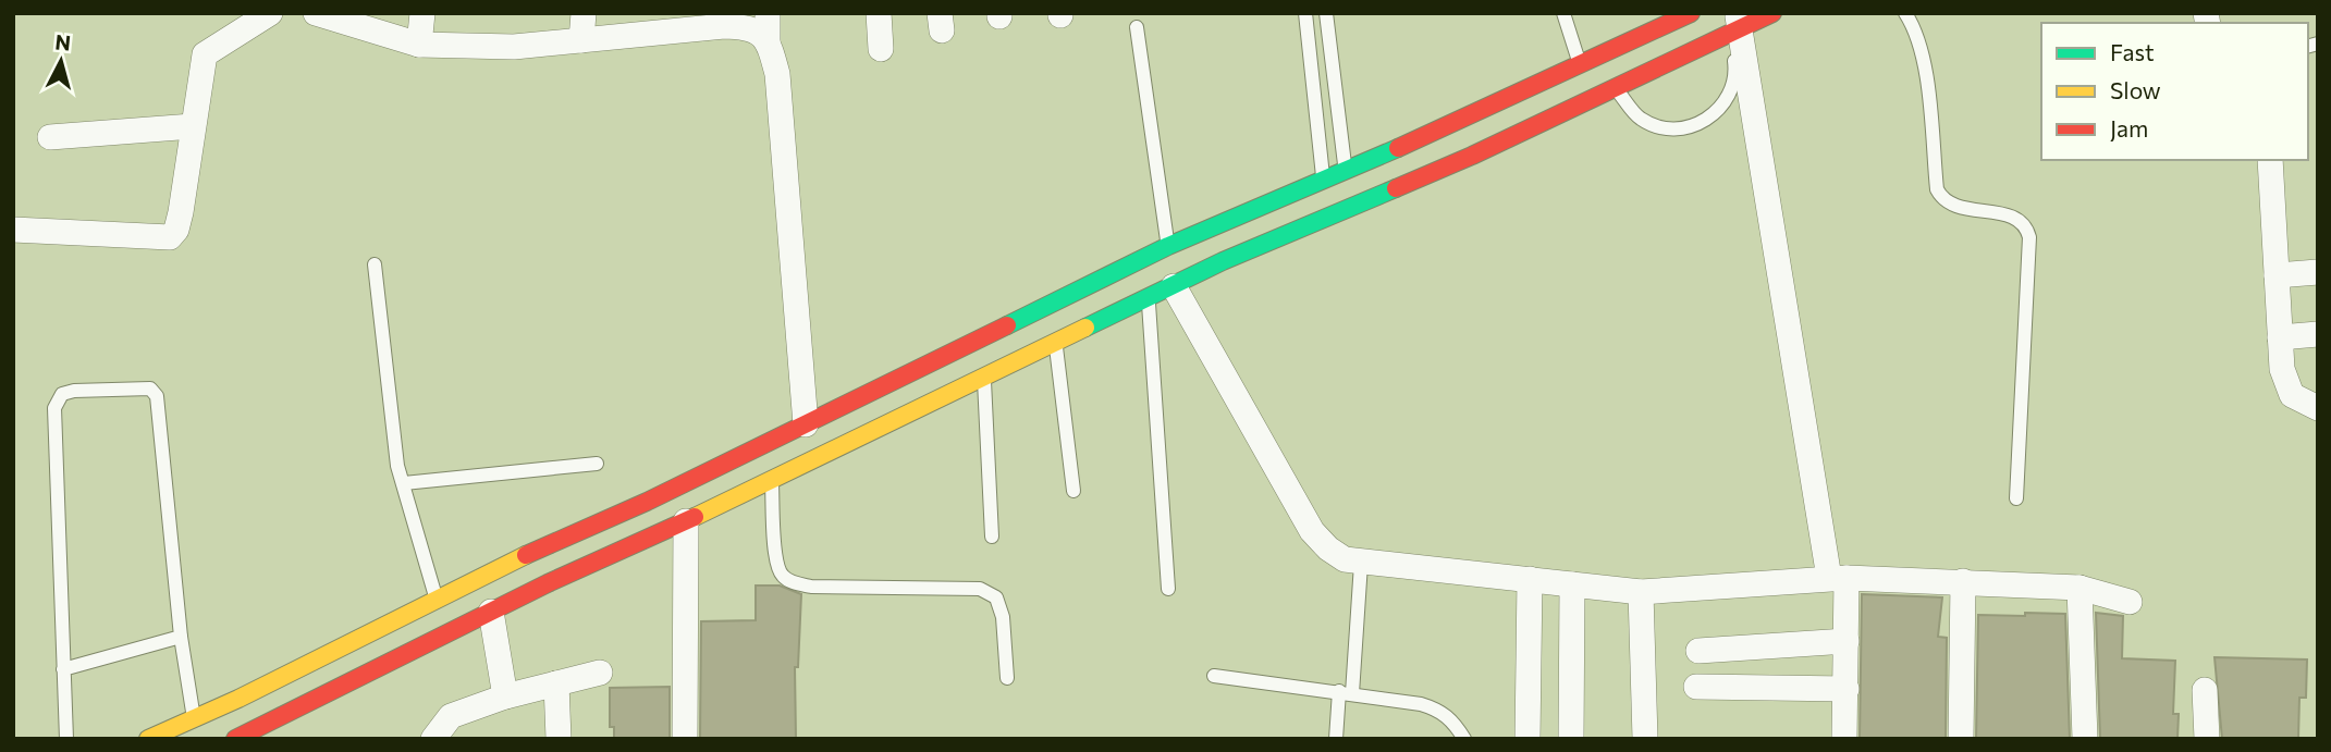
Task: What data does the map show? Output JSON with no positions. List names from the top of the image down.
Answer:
{
  "legend": ["Fast", "Slow", "Jam"],
  "north": "top"
}
